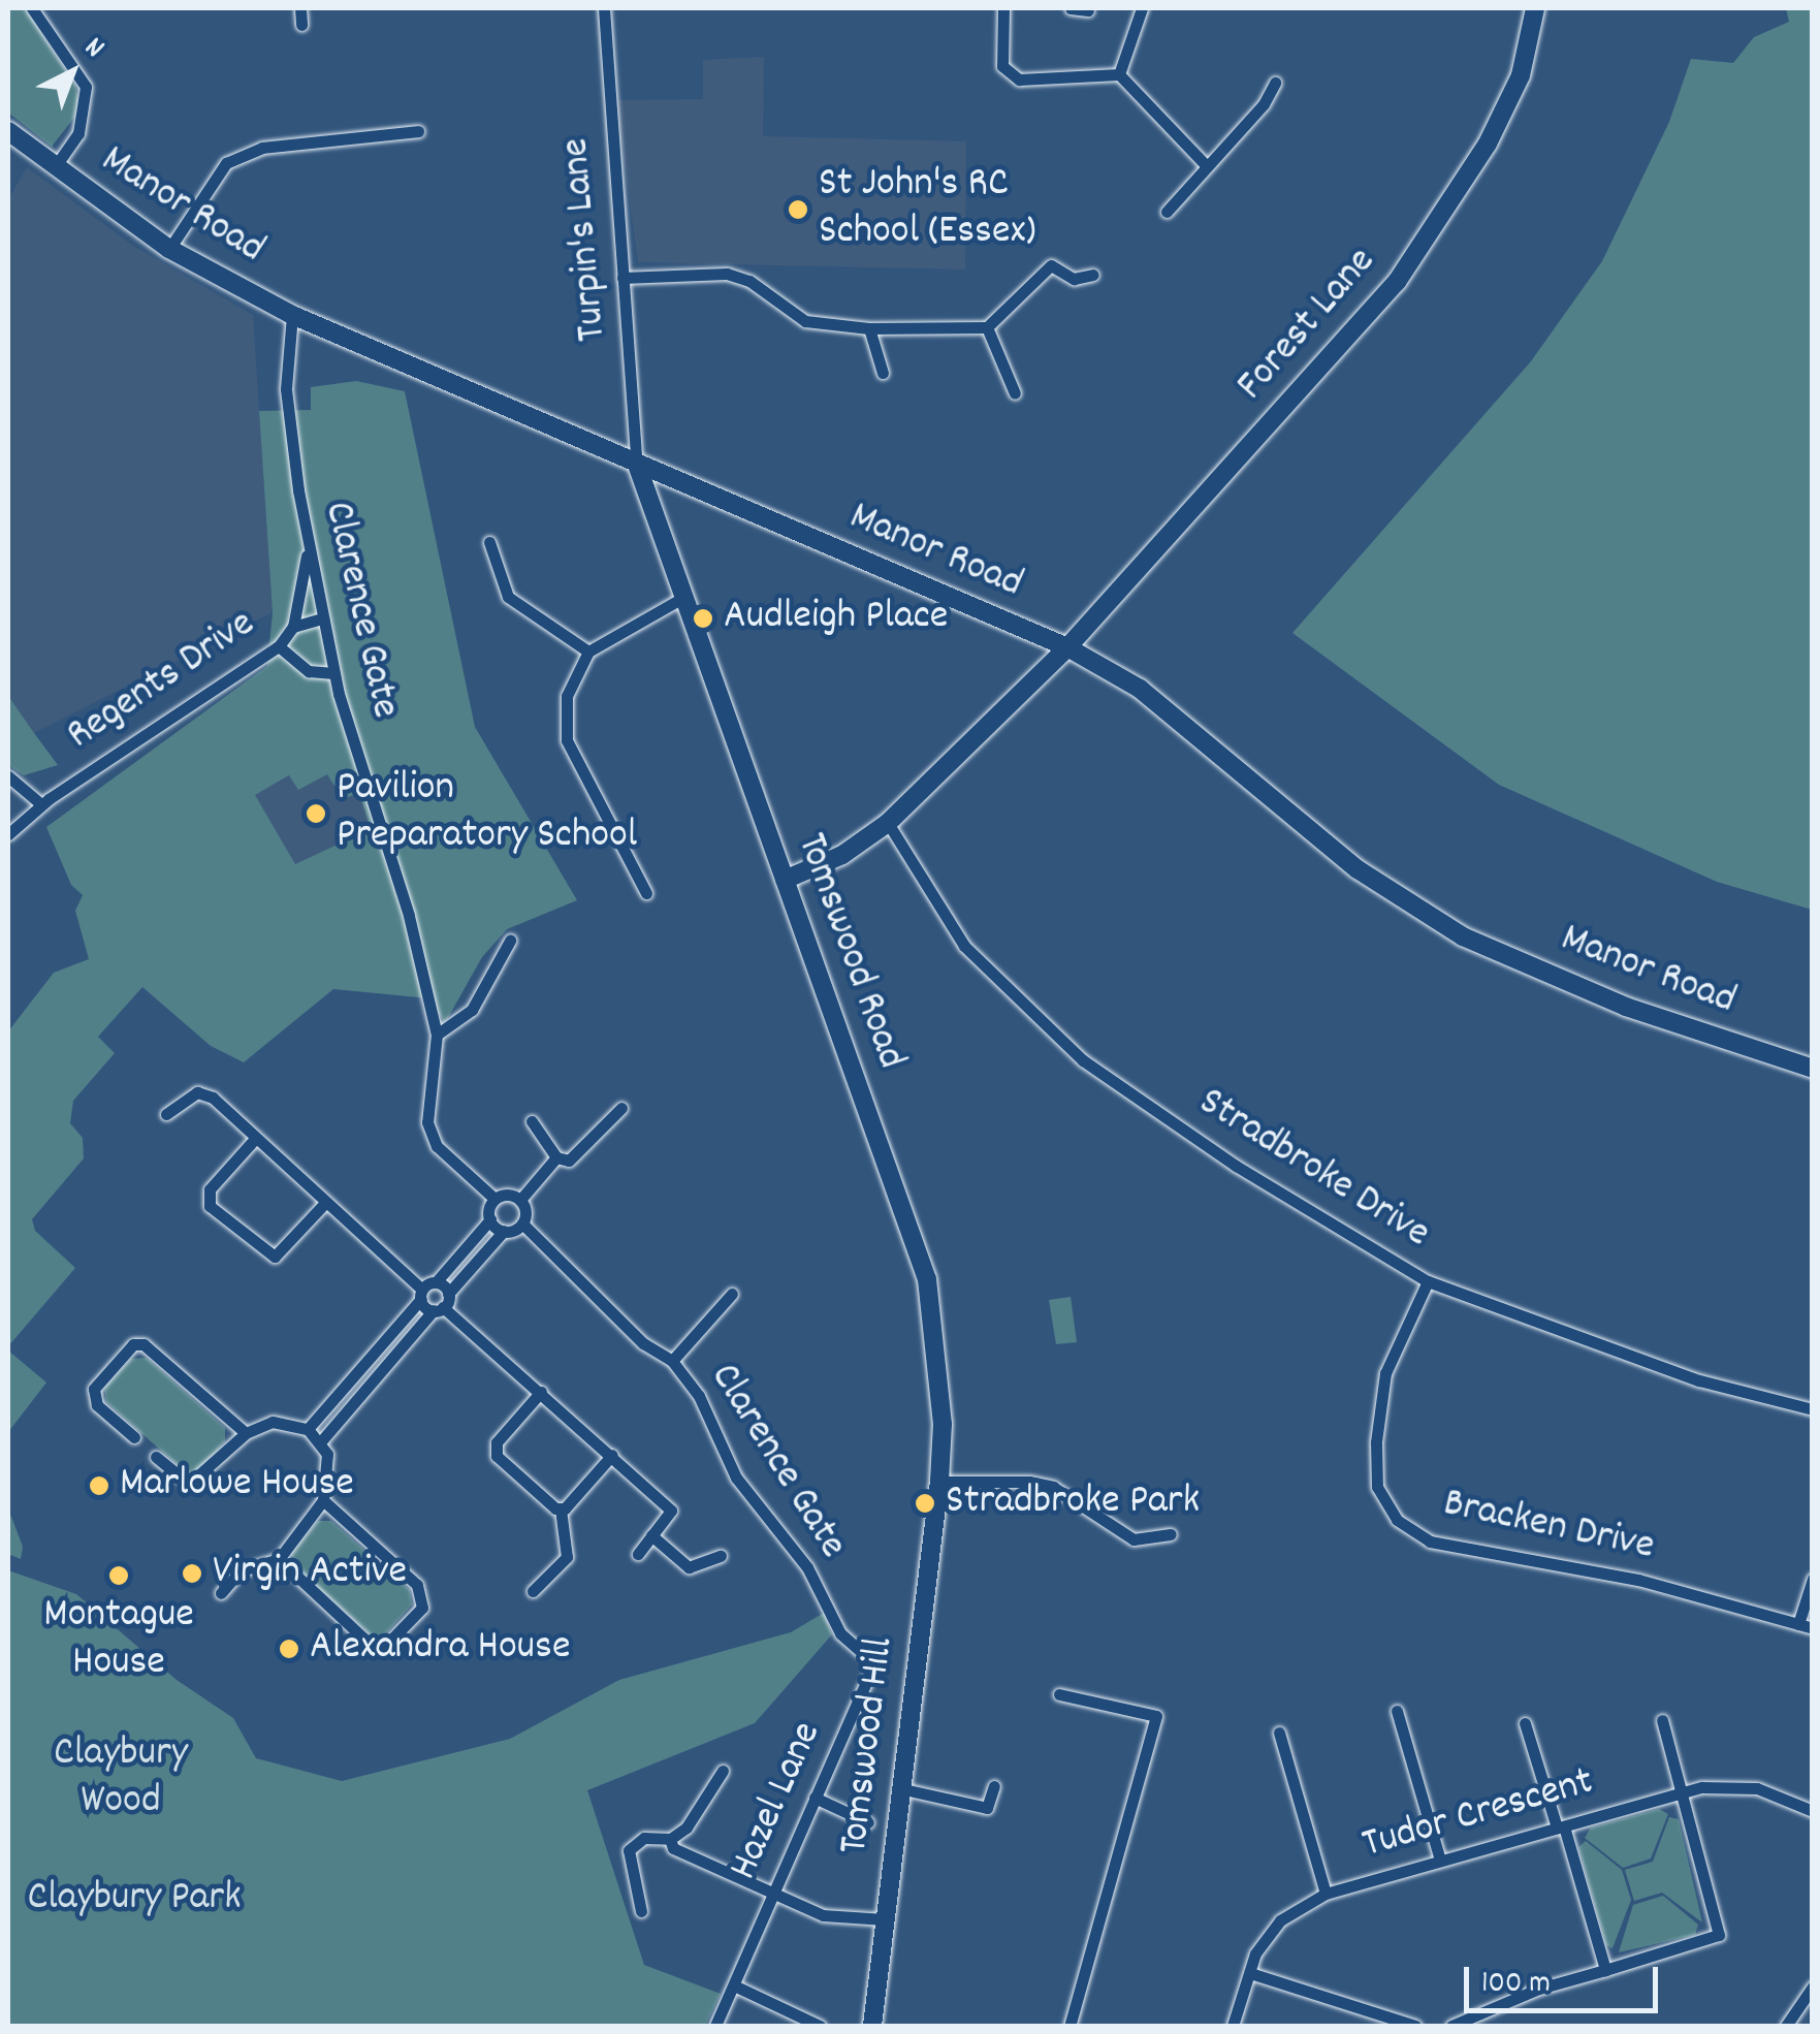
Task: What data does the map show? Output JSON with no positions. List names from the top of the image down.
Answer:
{
  "streets": {
    "street": [
      "Manor Road",
      "Turpin's Lane",
      "Forest Lane",
      "Clarence Gate",
      "Regents Drive",
      "Tomswood Road",
      "Stradbroke Drive",
      "Bracken Drive",
      "Tomswood Hill",
      "Hazel Lane",
      "Tudor Crescent"
    ]
  },
  "crossings": [
    ["Manor Road", "Turpin's Lane"],
    ["Manor Road", "Forest Lane"],
    ["Manor Road", "Clarence Gate"],
    ["Manor Road", "Tomswood Road"],
    ["Turpin's Lane", "Tomswood Road"],
    ["Forest Lane", "Tomswood Road"],
    ["Forest Lane", "Stradbroke Drive"],
    ["Clarence Gate", "Regents Drive"],
    ["Clarence Gate", "Hazel Lane"],
    ["Tomswood Road", "Tomswood Hill"],
    ["Stradbroke Drive", "Bracken Drive"]
  ],
  "parks": ["Claybury Wood", "Claybury Park"],
  "places": [
    "St John's RC School (Essex)",
    "Audleigh Place",
    "Pavilion Preparatory School",
    "Marlowe House",
    "Stradbroke Park",
    "Virgin Active",
    "Montague House",
    "Alexandra House"
  ],
  "scale_bar": "100 m",
  "north": "top right"
}
